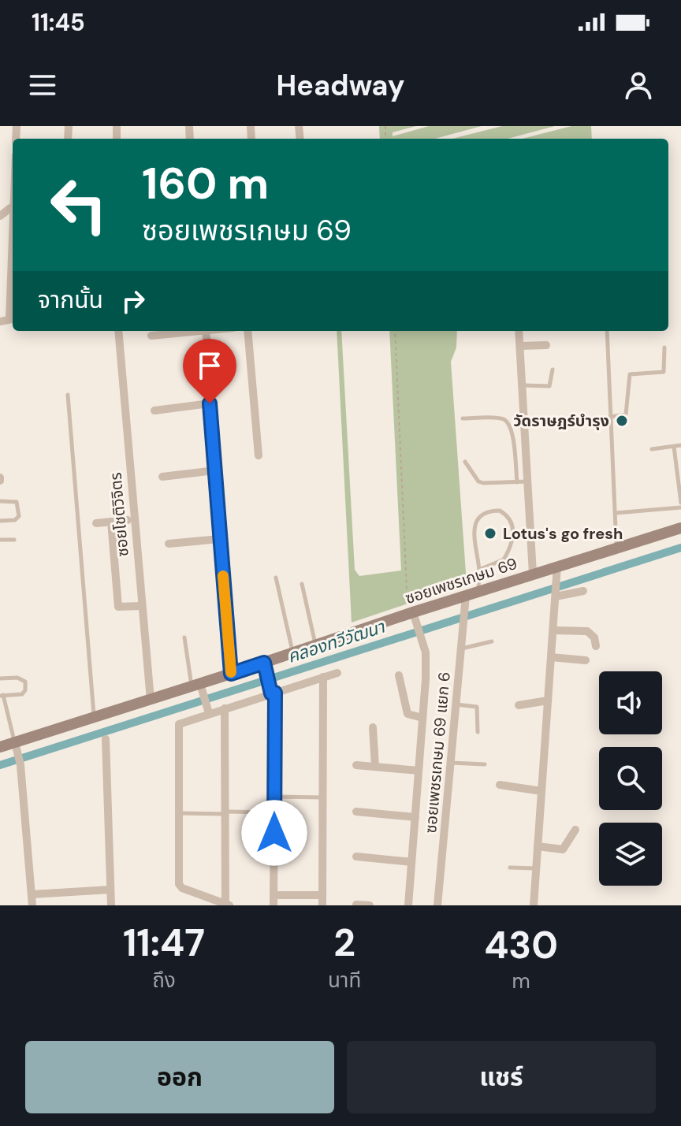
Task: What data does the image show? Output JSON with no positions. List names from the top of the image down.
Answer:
{
  "streets": {
    "main road": ["ซอยเพชรเกษม 69"],
    "street": ["ซอยโชติวิจิตร", "ซอยเพชรเกษม 69 แยก 6"]
  },
  "crossings": [
    ["ซอยโชติวิจิตร", "ซอยเพชรเกษม 69"],
    ["ซอยเพชรเกษม 69", "ซอยเพชรเกษม 69 แยก 6"]
  ],
  "water": ["คลองทวีวัฒนา"],
  "places": ["วัดราษฎร์บำรุง", "Lotus's go fresh"],
  "page": {
    "status": "11:45",
    "header": "Headway",
    "turn": ["160 m", "ซอยเพชรเกษม 69"],
    "then": "จากนั้น",
    "eta": [
      "11:47",
      "ถึง",
      "2",
      "นาที",
      "430",
      "m"
    ],
    "buttons": ["ออก", "แชร์"]
  }
}
